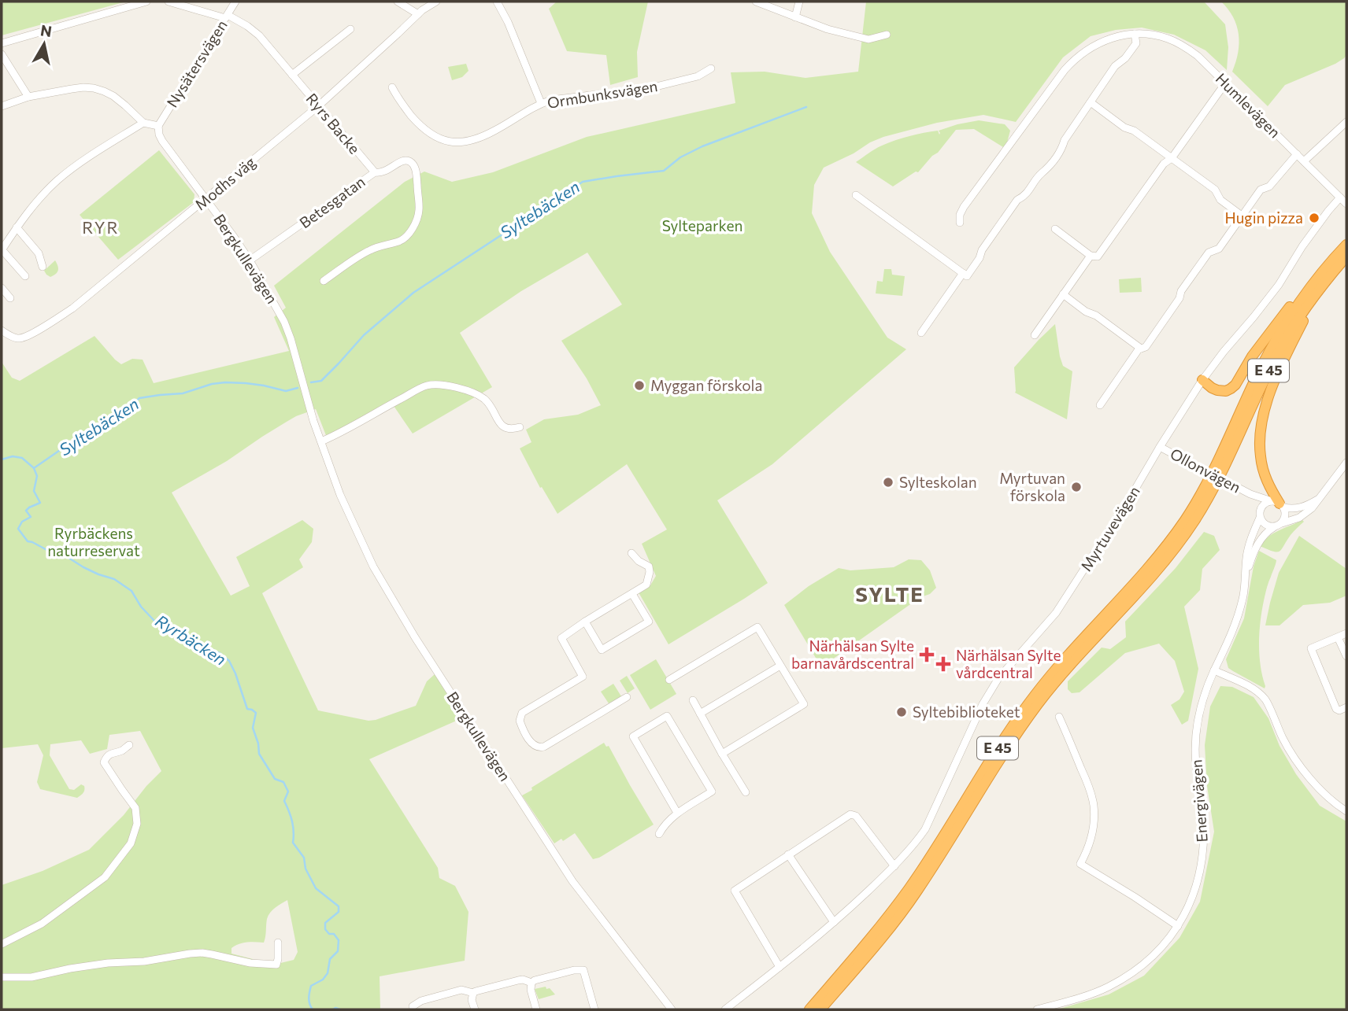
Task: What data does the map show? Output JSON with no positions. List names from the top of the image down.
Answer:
{
  "streets": {
    "highway": ["E 45"],
    "street": [
      "Nysätersvägen",
      "Ormbunksvägen",
      "Humlevägen",
      "Ryrs Backe",
      "Modhs väg",
      "Betesgatan",
      "Bergkullevägen",
      "Ollonvägen",
      "Myrtuvevägen",
      "Energivägen"
    ]
  },
  "crossings": [
    ["Nysätersvägen", "Ryrs Backe"],
    ["Nysätersvägen", "Bergkullevägen"],
    ["Humlevägen", "Myrtuvevägen"],
    ["Ryrs Backe", "Modhs väg"],
    ["Ryrs Backe", "Betesgatan"],
    ["Modhs väg", "Bergkullevägen"],
    ["Betesgatan", "Bergkullevägen"],
    ["Ollonvägen", "Myrtuvevägen"]
  ],
  "districts": ["RYR", "SYLTE"],
  "water": ["Syltebäcken", "Ryrbäcken"],
  "parks": ["Sylteparken", "Ryrbäckens naturreservat"],
  "places": {
    "other": [
      "Hugin pizza",
      "Myggan förskola",
      "Sylteskolan",
      "Myrtuvan förskola",
      "Syltebiblioteket"
    ],
    "health": ["Närhälsan Sylte barnavårdscentral", "Närhälsan Sylte vårdcentral"]
  },
  "north": "top"
}
